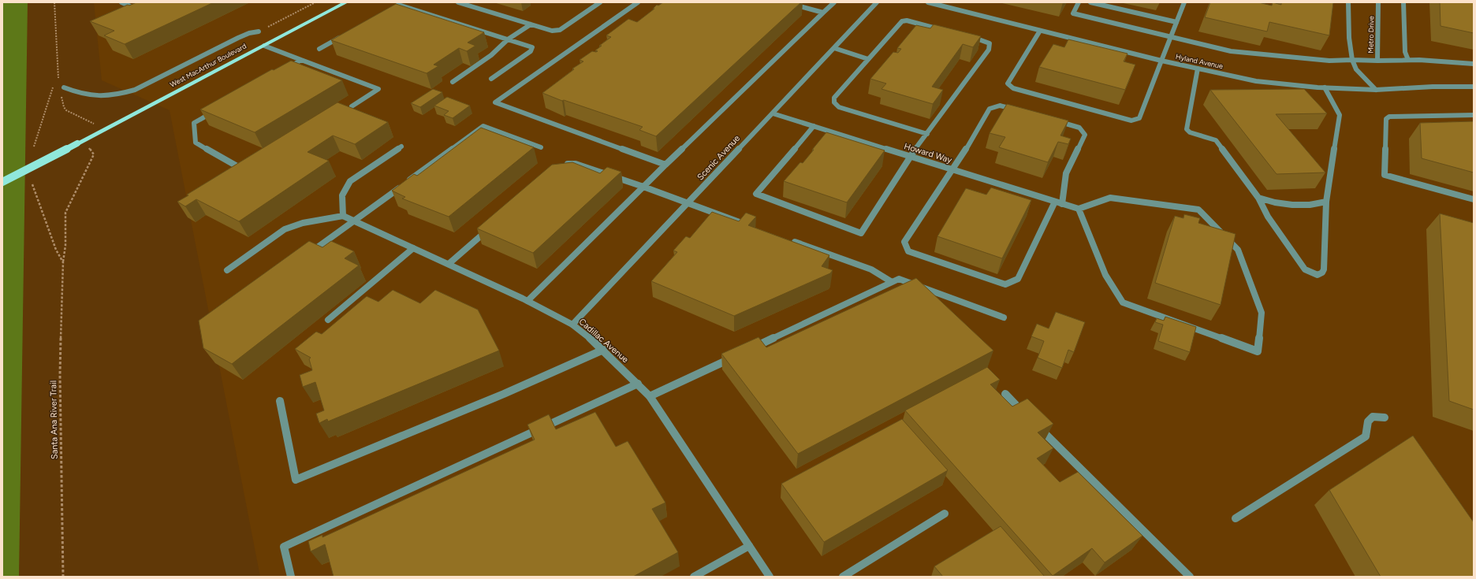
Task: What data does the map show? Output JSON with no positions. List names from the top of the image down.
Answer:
{
  "streets": {
    "main road": ["West MacArthur Boulevard"],
    "street": [
      "Metro Drive",
      "Hyland Avenue",
      "Howard Way",
      "Scenic Avenue",
      "Cadillac Avenue"
    ],
    "path": ["Santa Ana River Trail"]
  },
  "crossings": [
    ["West MacArthur Boulevard", "Santa Ana River Trail"],
    ["Howard Way", "Scenic Avenue"],
    ["Scenic Avenue", "Cadillac Avenue"]
  ]
}
